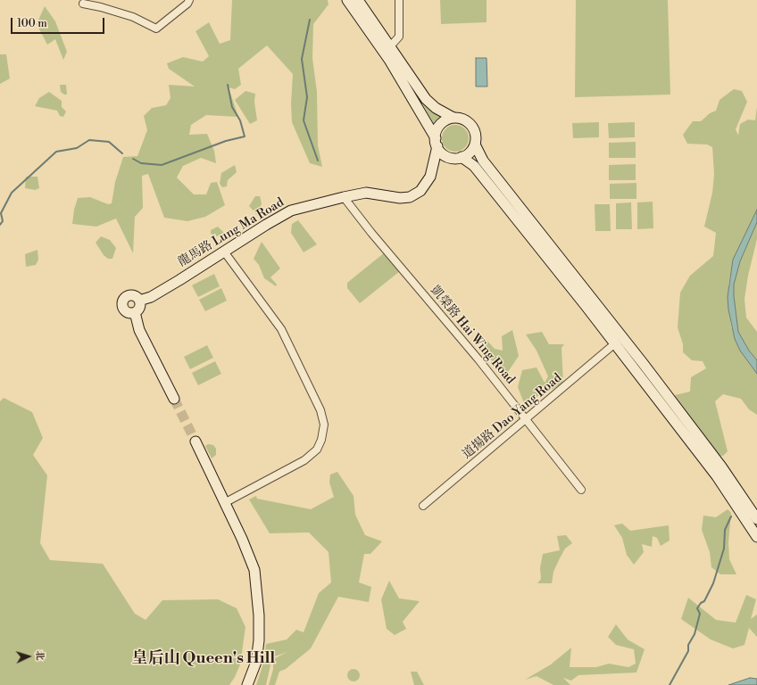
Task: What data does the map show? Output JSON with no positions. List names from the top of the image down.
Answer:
{
  "streets": {
    "main road": ["龍馬路 Lung Ma Road"],
    "street": ["凱榮路 Hai Wing Road", "道揚路 Dao Yang Road"]
  },
  "crossings": [
    ["龍馬路 Lung Ma Road", "凱榮路 Hai Wing Road"],
    ["凱榮路 Hai Wing Road", "道揚路 Dao Yang Road"]
  ],
  "districts": ["皇后山 Queen's Hill"],
  "scale_bar": "100 m",
  "north": "right"
}
